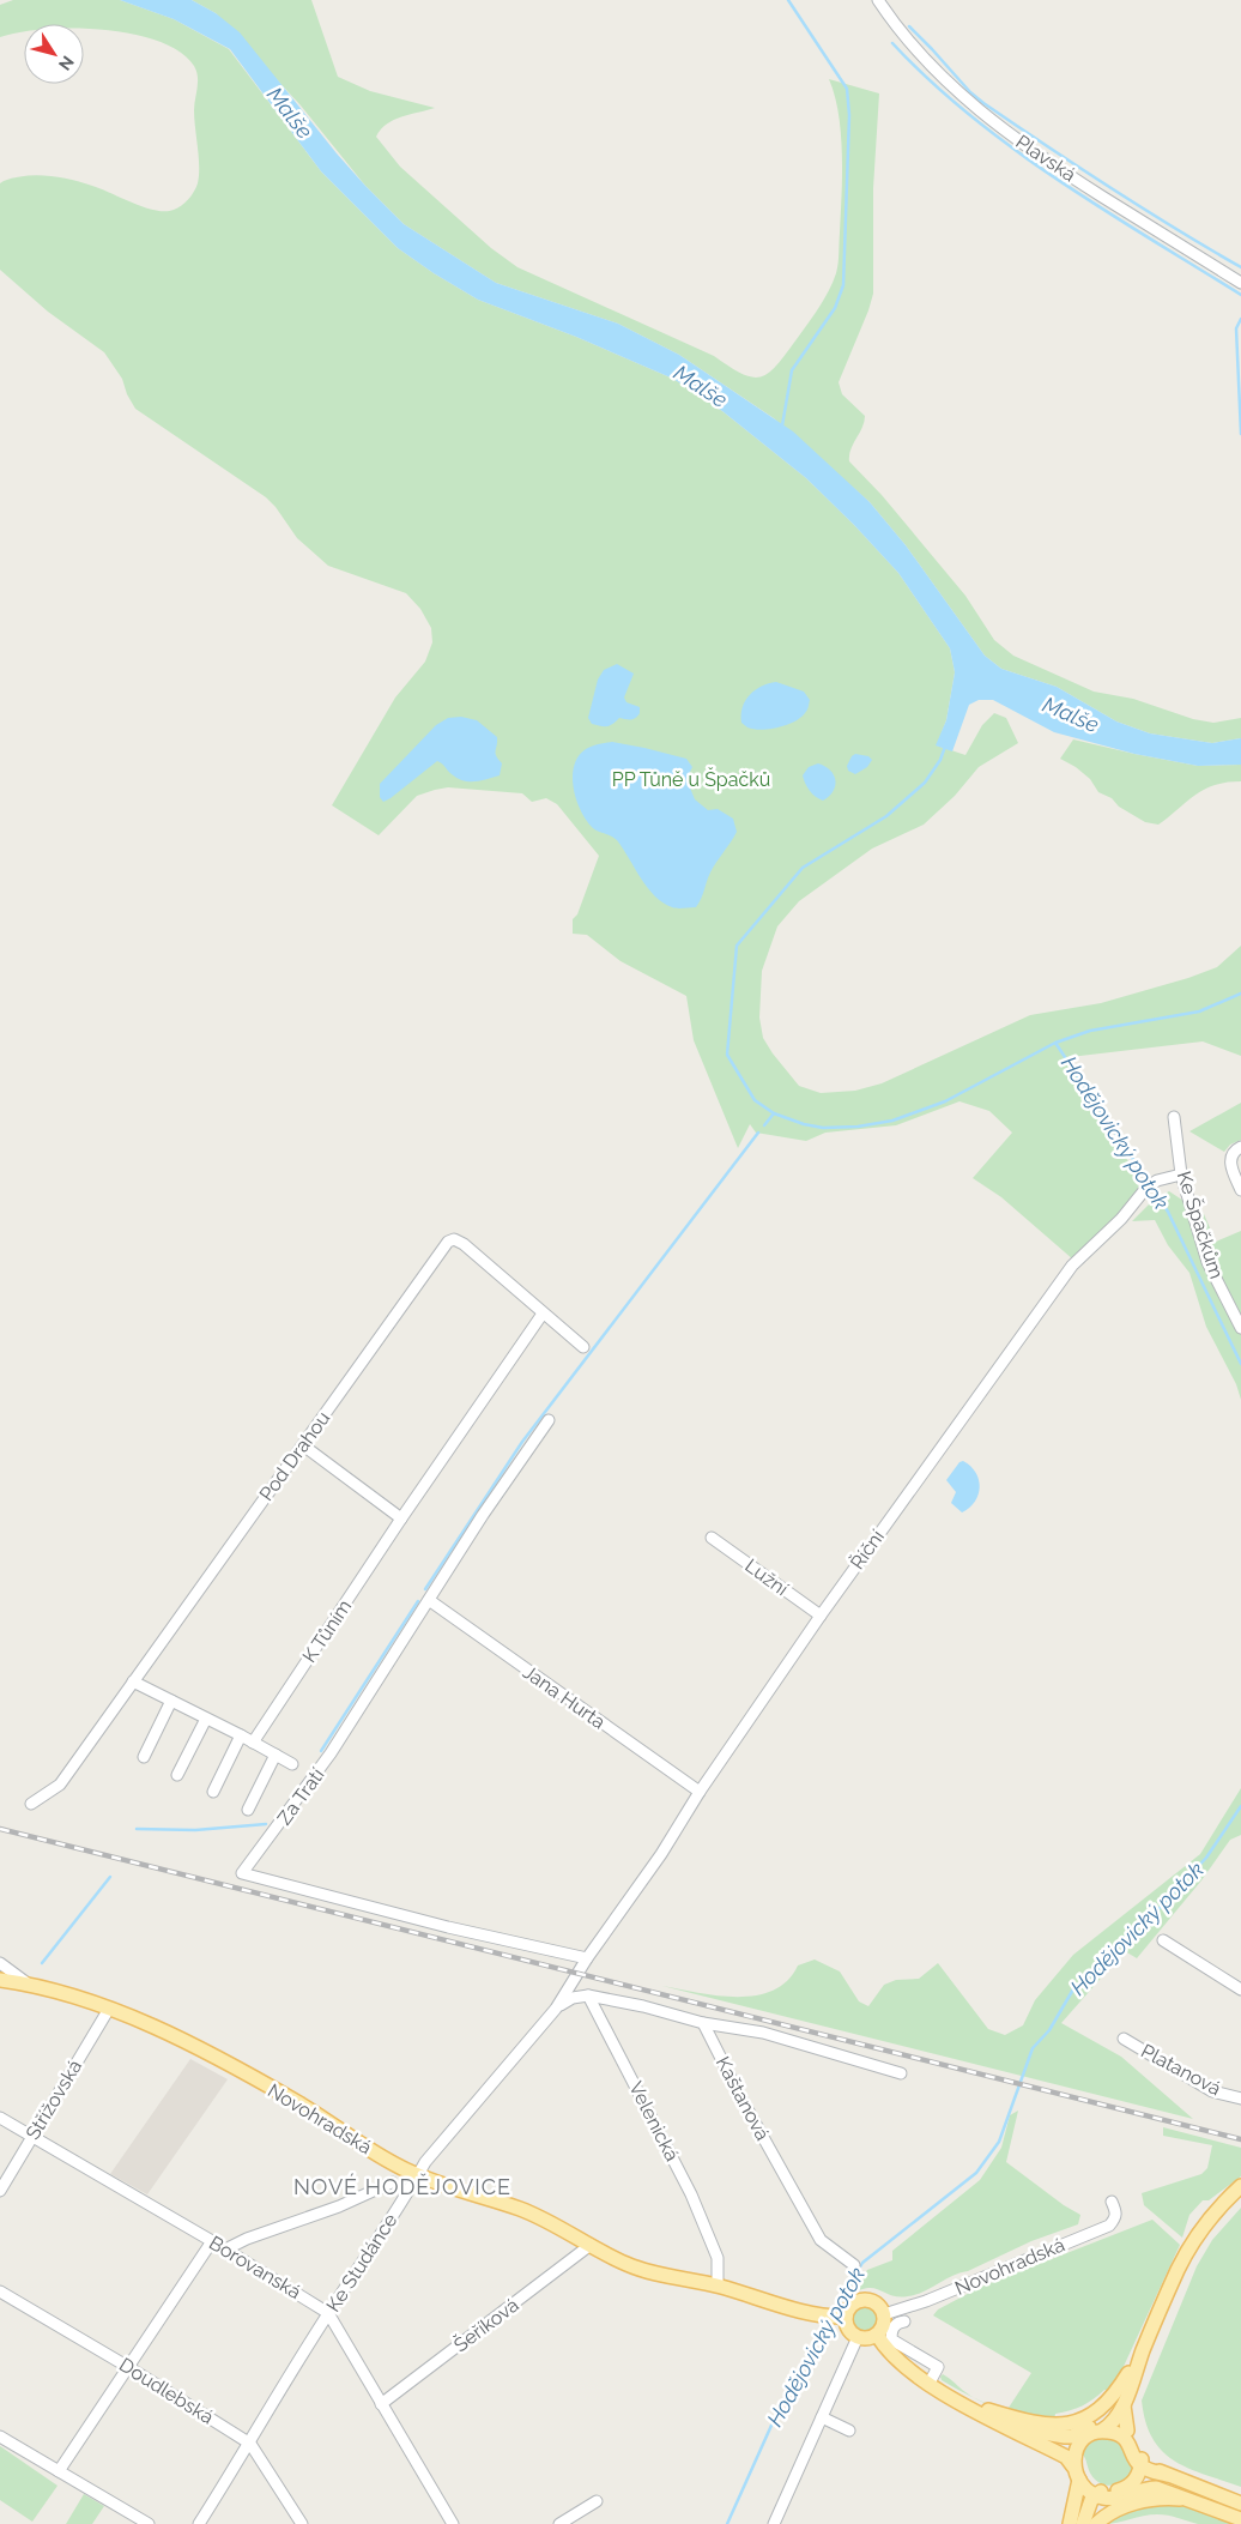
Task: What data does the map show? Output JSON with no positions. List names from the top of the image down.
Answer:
{
  "streets": {
    "main road": ["Novohradská"],
    "street": [
      "Plavská",
      "Ke Špačkům",
      "Pod Drahou",
      "Říční",
      "Lužní",
      "K Tůním",
      "Jana Hurta",
      "Za Tratí",
      "Platanová",
      "Kaštanová",
      "Střížovská",
      "Velenická",
      "Ke Studánce",
      "Borovanská",
      "Šeříková",
      "Doudlebská"
    ]
  },
  "crossings": [
    ["Ke Špačkům", "Říční"],
    ["Pod Drahou", "K Tůním"],
    ["Říční", "Lužní"],
    ["Říční", "Jana Hurta"],
    ["Říční", "Za Tratí"],
    ["Říční", "Ke Studánce"],
    ["Jana Hurta", "Za Tratí"],
    ["Za Tratí", "Ke Studánce"],
    ["Střížovská", "Novohradská"],
    ["Střížovská", "Borovanská"],
    ["Novohradská", "Velenická"],
    ["Novohradská", "Ke Studánce"],
    ["Novohradská", "Šeříková"],
    ["Ke Studánce", "Borovanská"],
    ["Ke Studánce", "Doudlebská"],
    ["Borovanská", "Šeříková"]
  ],
  "districts": ["NOVÉ HODĚJOVICE"],
  "water": ["Malše", "Hodějovický potok"],
  "parks": ["PP Tůně u Špačků"],
  "north": "bottom right"
}
